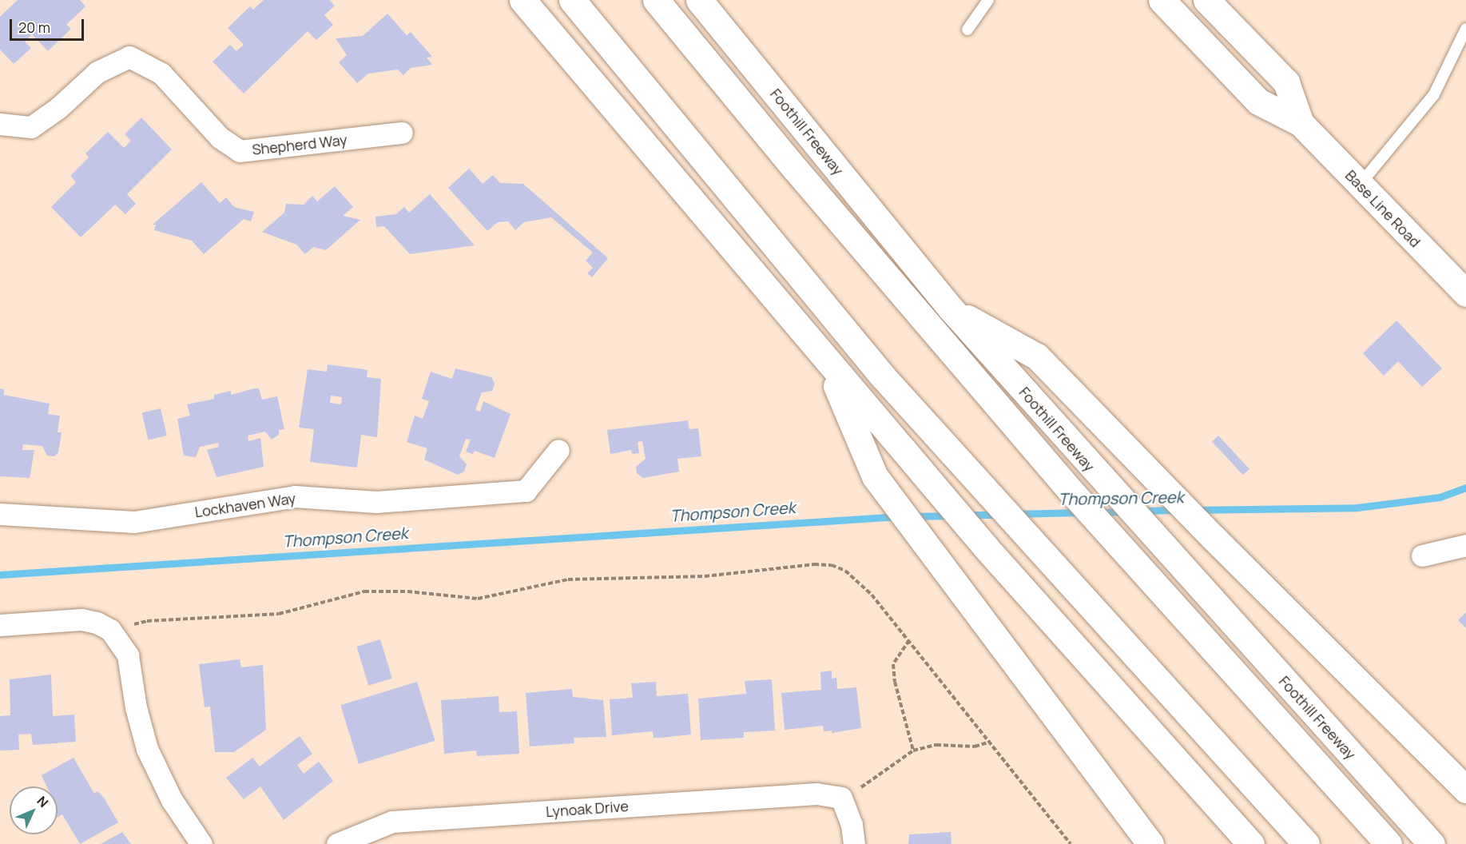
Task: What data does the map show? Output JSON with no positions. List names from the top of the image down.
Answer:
{
  "streets": {
    "main road": ["Foothill Freeway", "Base Line Road"],
    "street": ["Shepherd Way", "Lockhaven Way", "Lynoak Drive"]
  },
  "water": ["Thompson Creek"],
  "scale_bar": "20 m",
  "north": "top right"
}
